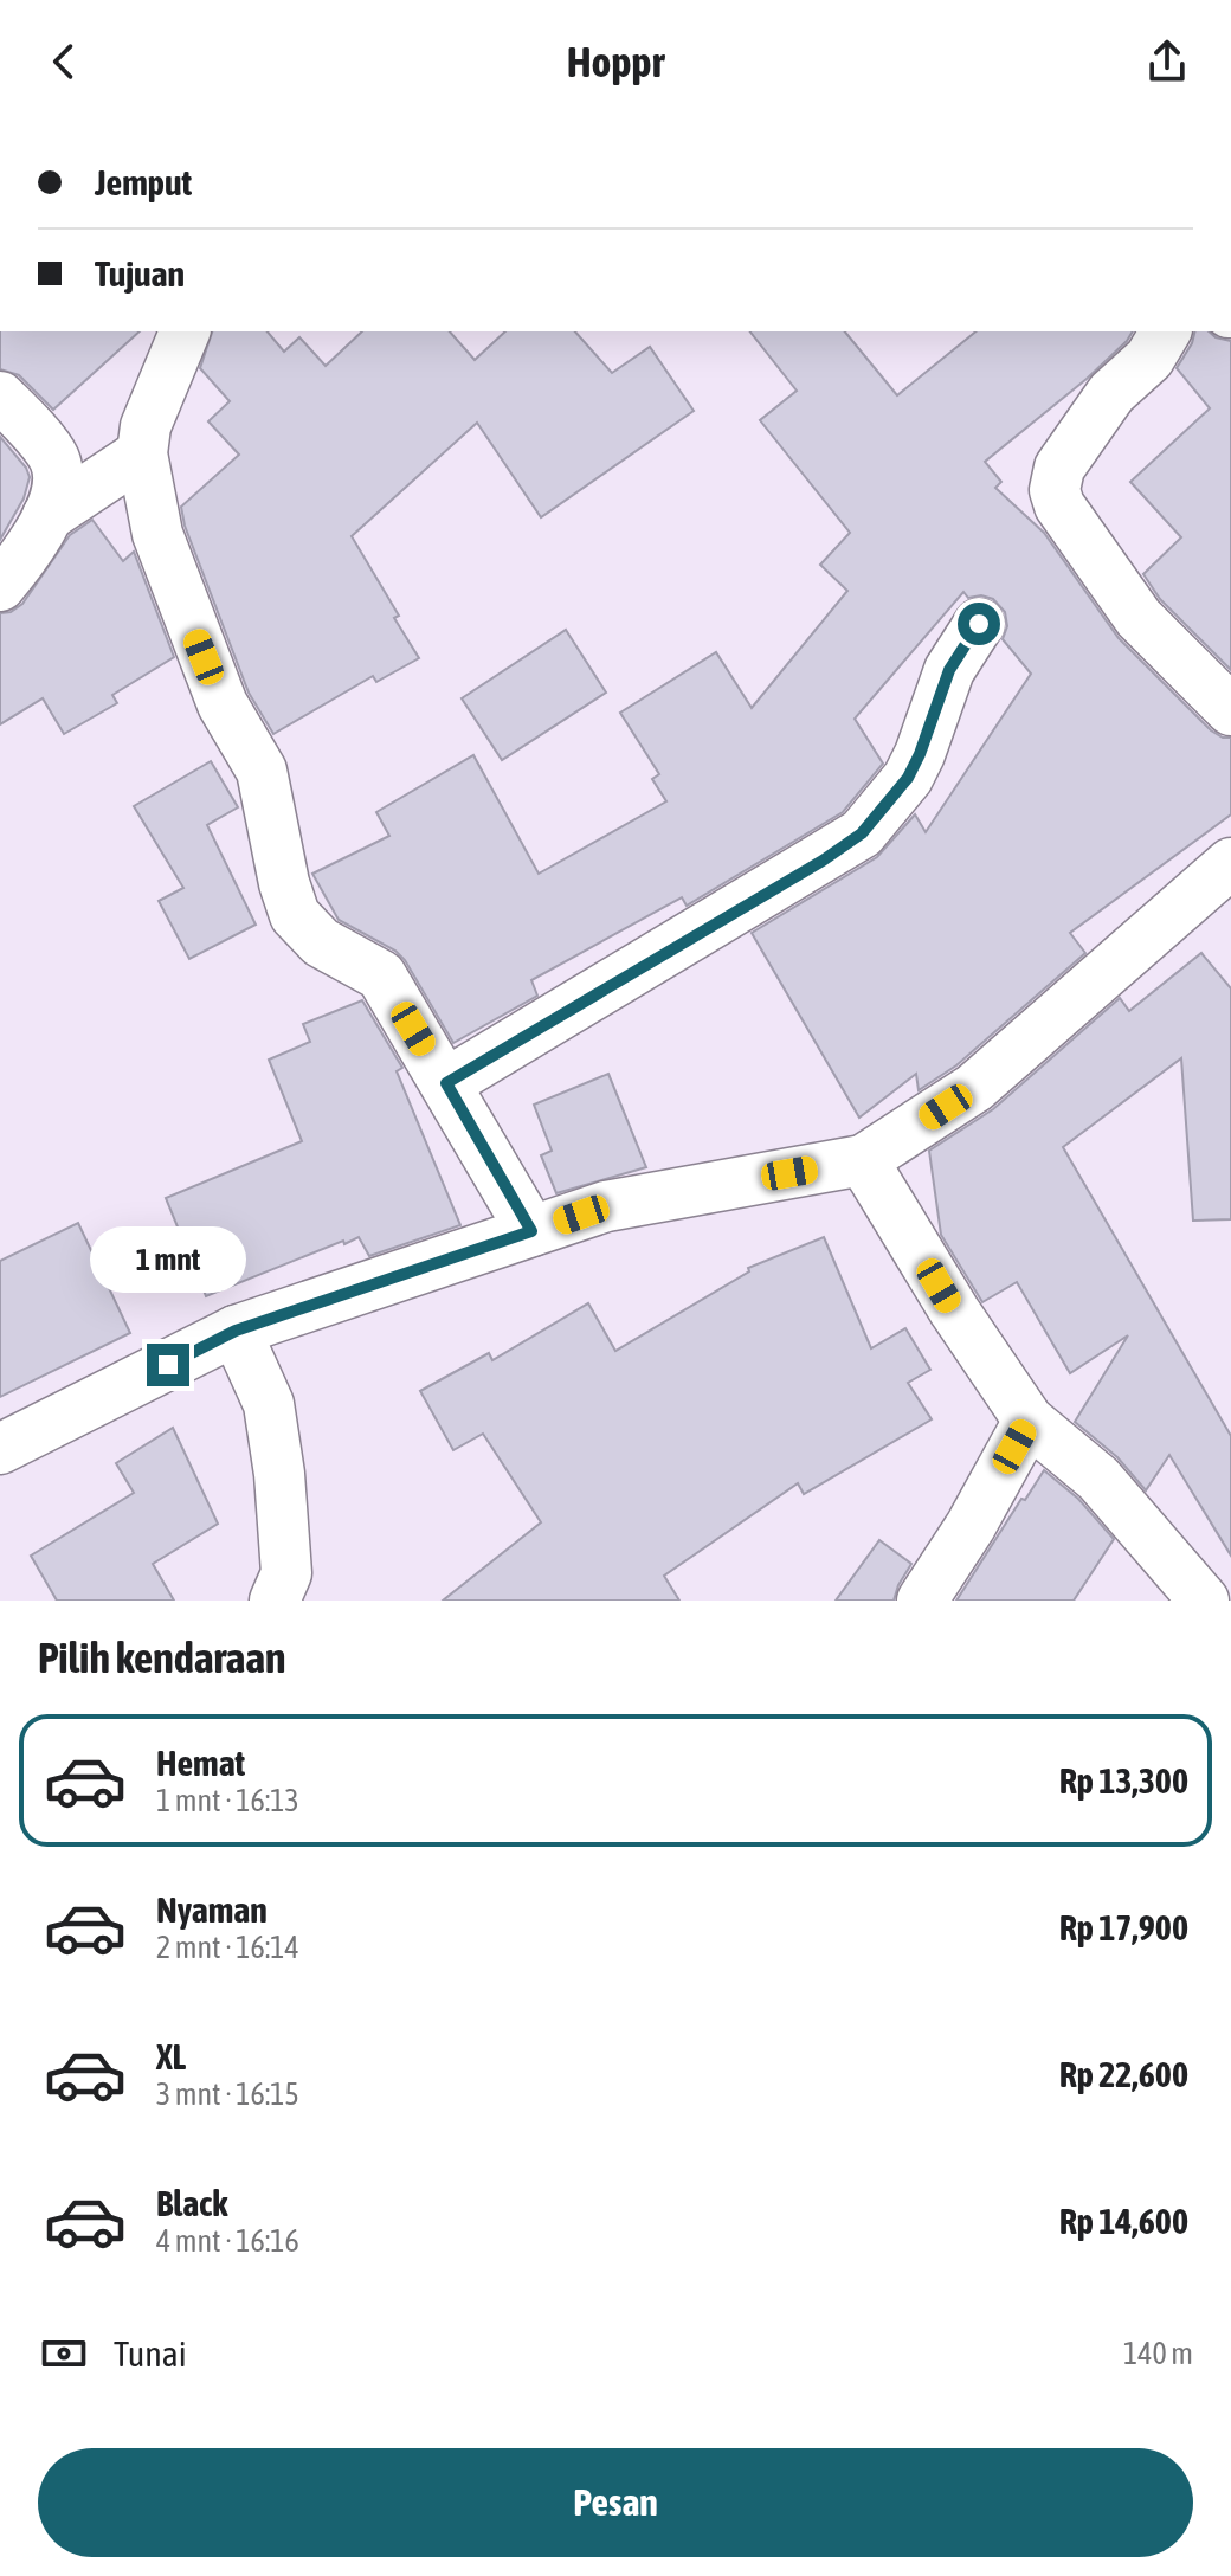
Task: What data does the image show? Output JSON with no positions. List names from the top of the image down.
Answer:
{
  "page": {
    "header": "Hoppr",
    "banner": ["Jemput", "Tujuan"],
    "bubble": "1 mnt",
    "heading": "Pilih kendaraan",
    "list": [
      {
        "name": "Hemat",
        "note": "1 mnt · 16:13",
        "value": "Rp 13,300"
      },
      {
        "name": "Nyaman",
        "note": "2 mnt · 16:14",
        "value": "Rp 17,900"
      },
      {
        "name": "XL",
        "note": "3 mnt · 16:15",
        "value": "Rp 22,600"
      },
      {
        "name": "Black",
        "note": "4 mnt · 16:16",
        "value": "Rp 14,600"
      }
    ],
    "pay": ["Tunai", "140 m"],
    "buttons": "Pesan"
  }
}
